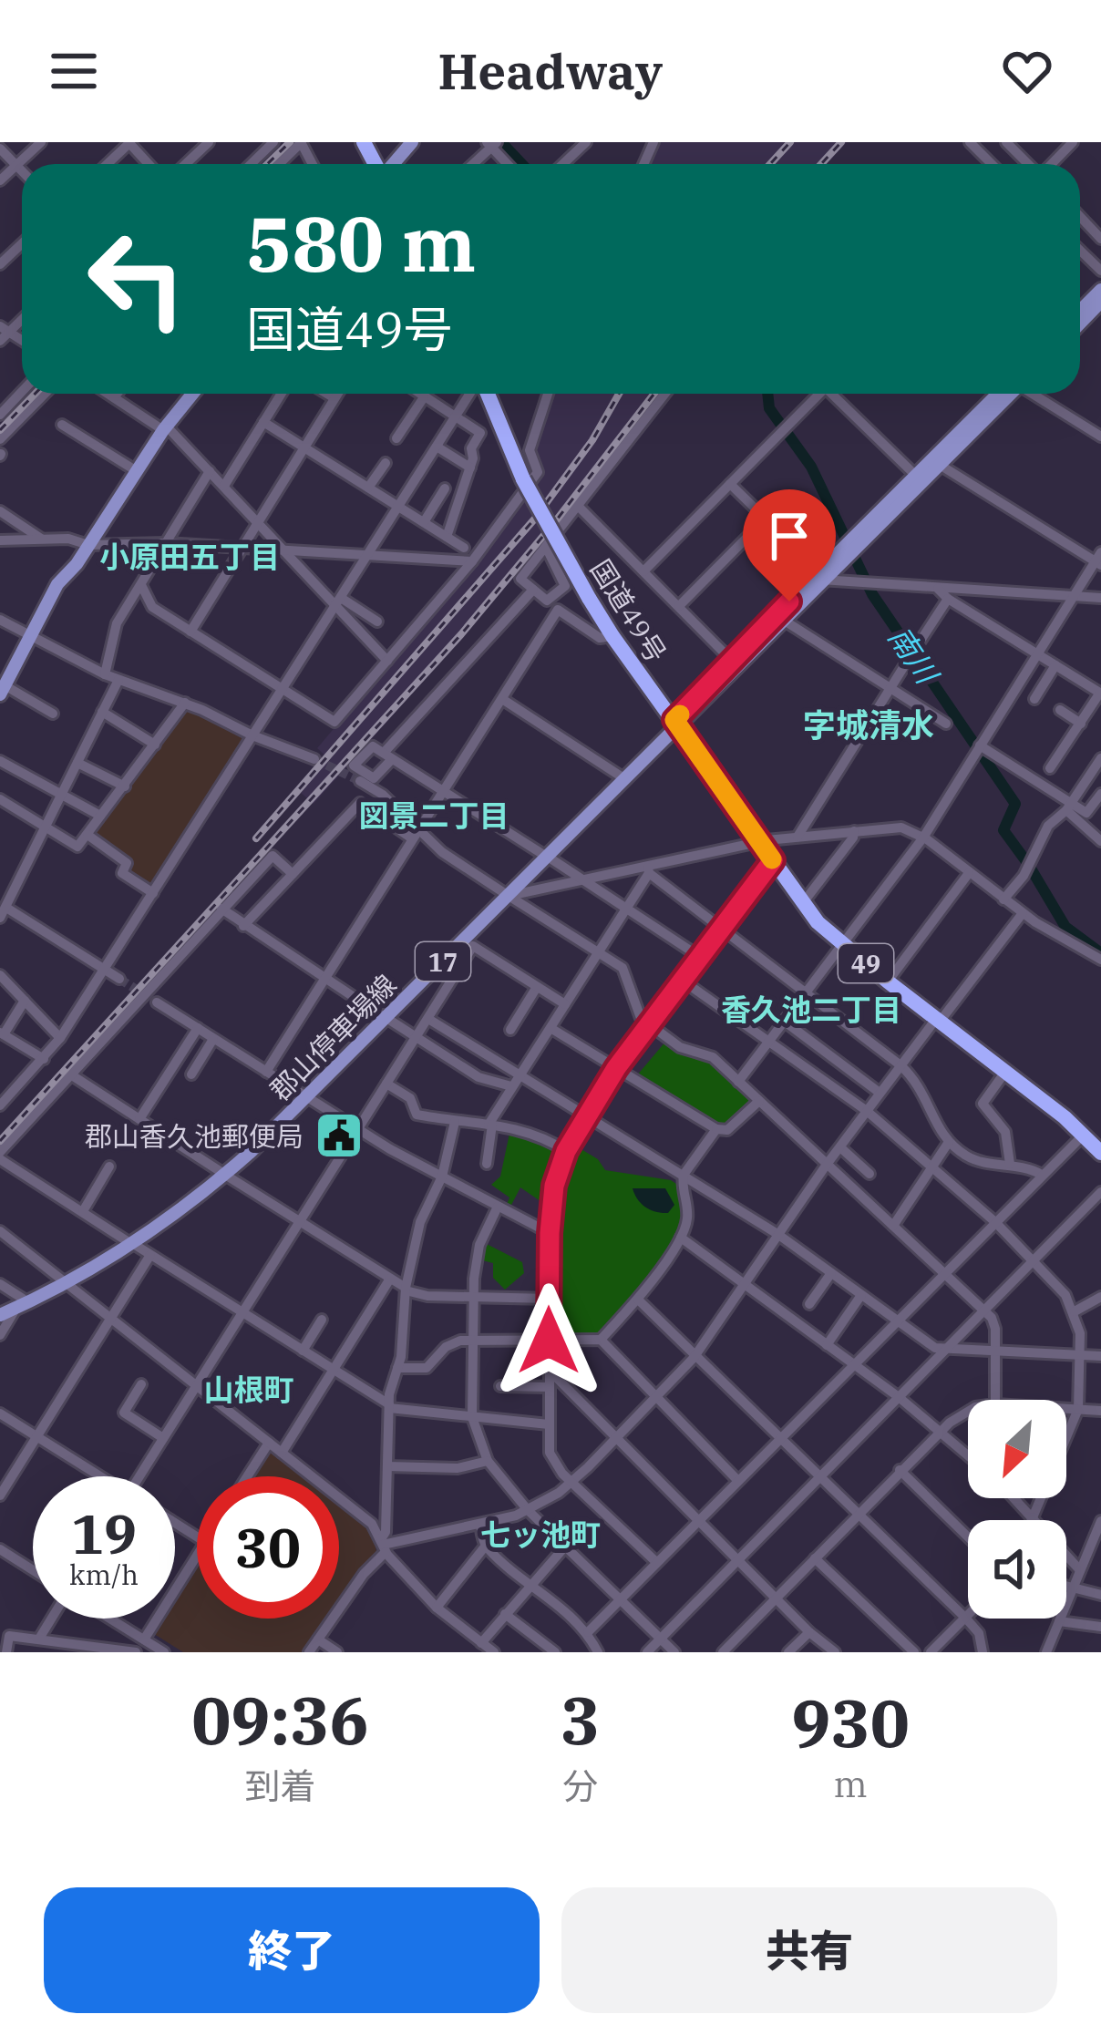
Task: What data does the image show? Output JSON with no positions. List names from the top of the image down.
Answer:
{
  "streets": {
    "highway": ["国道49号", "49"],
    "main road": ["17", "郡山停車場線"]
  },
  "crossings": [
    ["国道49号", "郡山停車場線"]
  ],
  "districts": [
    "小原田五丁目",
    "字城清水",
    "図景二丁目",
    "香久池二丁目",
    "山根町",
    "七ッ池町"
  ],
  "water": ["南川"],
  "places": {
    "public building": ["郡山香久池郵便局"]
  },
  "north": "bottom left",
  "page": {
    "header": "Headway",
    "turn": ["580 m", "国道49号"],
    "speed": "19 km/h",
    "limit": "30",
    "eta": [
      "09:36",
      "到着",
      "3",
      "分",
      "930",
      "m"
    ],
    "buttons": ["終了", "共有"]
  }
}
